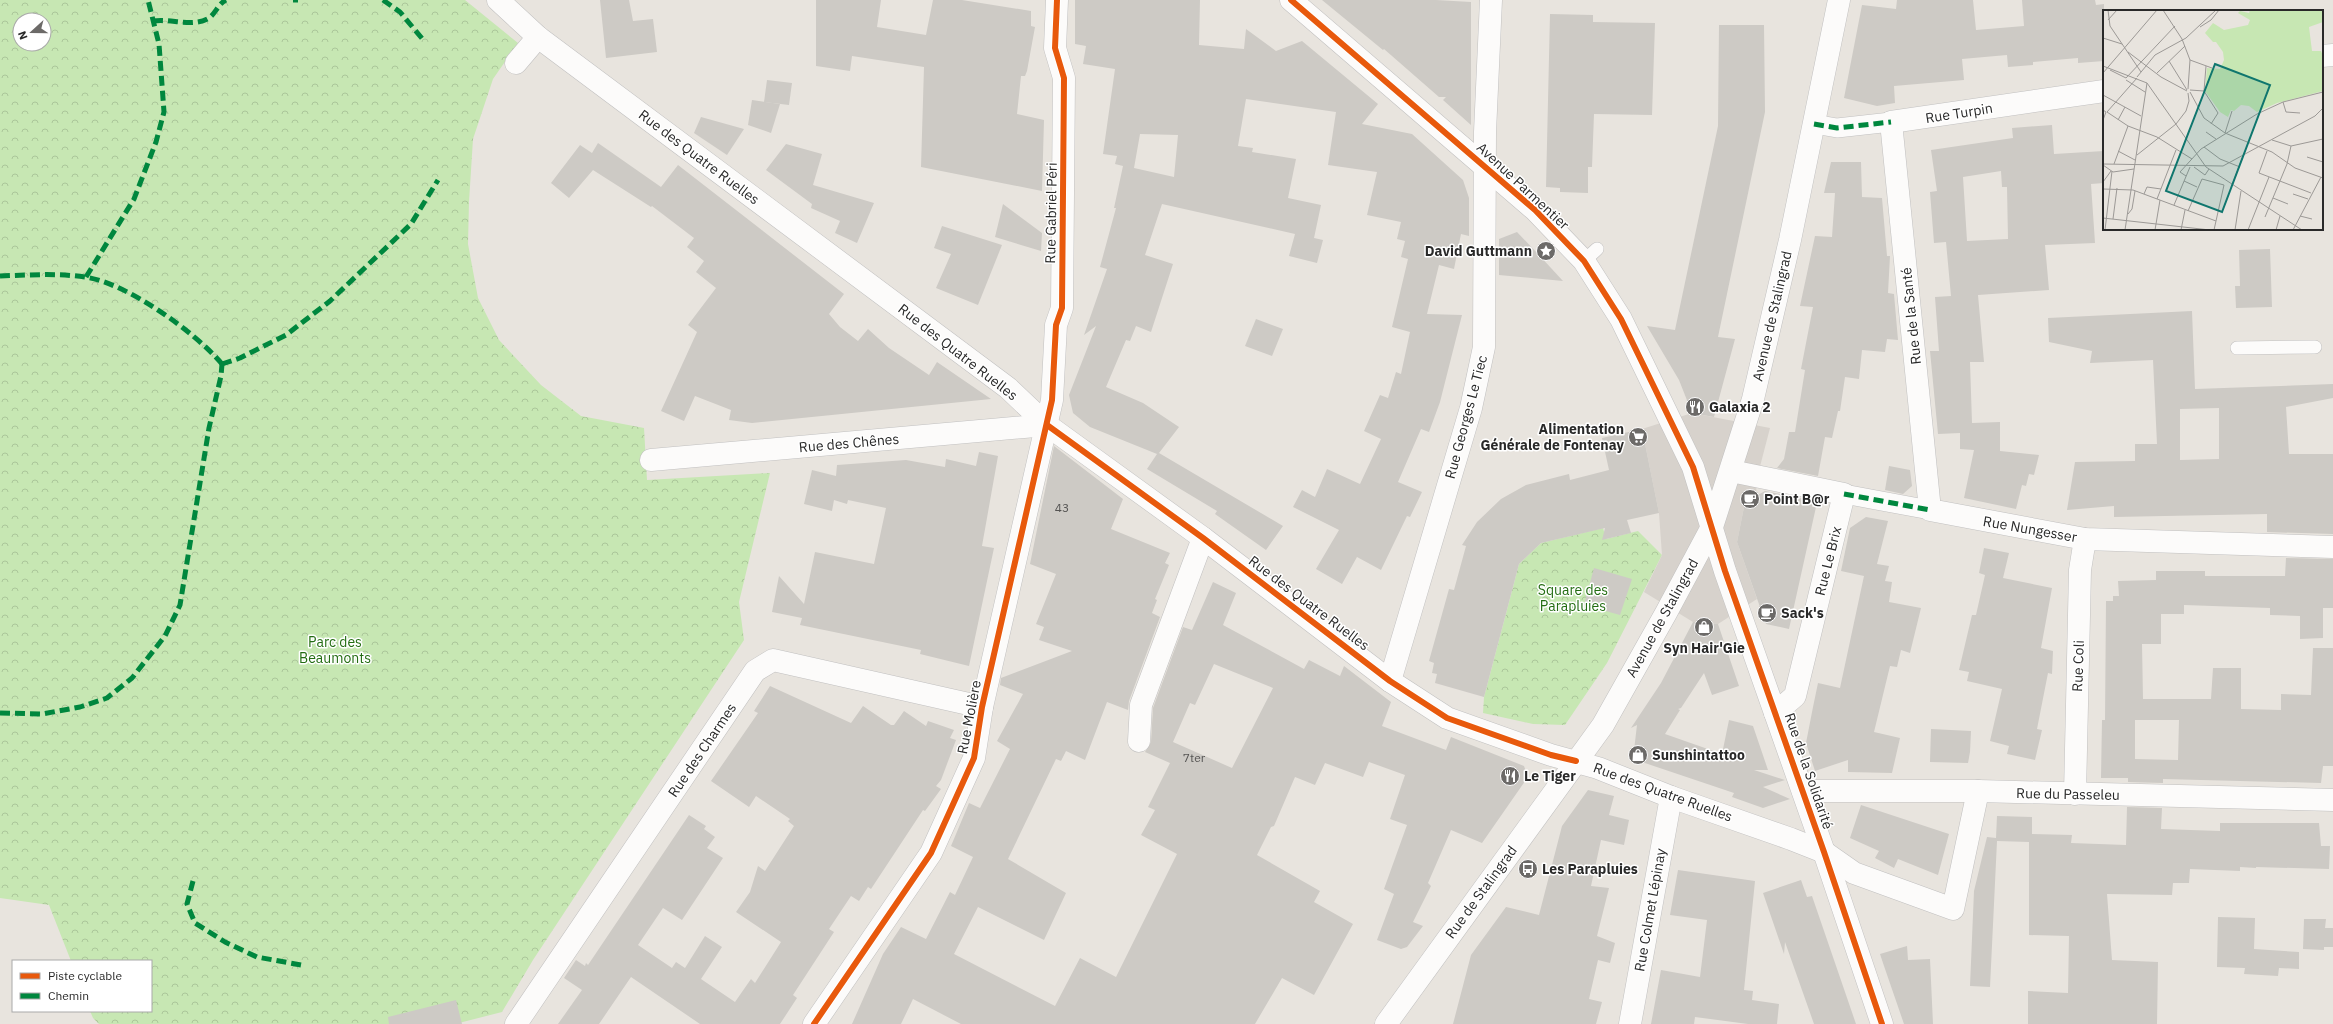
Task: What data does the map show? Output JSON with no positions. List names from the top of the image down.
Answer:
{
  "streets": {
    "street": [
      "Rue Turpin",
      "Rue des Quatre Ruelles",
      "Avenue Parmentier",
      "Rue Gabriel Péri",
      "Avenue de Stalingrad",
      "Rue de la Santé",
      "Rue Georges Le Tiec",
      "Rue des Chênes",
      "Rue Nungesser",
      "Rue Le Brix",
      "Rue Coli",
      "Rue Molière",
      "Rue des Charmes",
      "Rue de la Solidarité",
      "Rue du Passeleu",
      "Rue de Stalingrad",
      "Rue Colmet Lépinay"
    ]
  },
  "crossings": [
    ["Rue Turpin", "Avenue de Stalingrad"],
    ["Rue Turpin", "Rue de la Santé"],
    ["Rue des Quatre Ruelles", "Rue Gabriel Péri"],
    ["Rue des Quatre Ruelles", "Avenue de Stalingrad"],
    ["Rue des Quatre Ruelles", "Rue Georges Le Tiec"],
    ["Rue des Quatre Ruelles", "Rue des Chênes"],
    ["Rue des Quatre Ruelles", "Rue Molière"],
    ["Rue des Quatre Ruelles", "Rue de la Solidarité"],
    ["Rue des Quatre Ruelles", "Rue du Passeleu"],
    ["Rue des Quatre Ruelles", "Rue de Stalingrad"],
    ["Rue des Quatre Ruelles", "Rue Colmet Lépinay"],
    ["Avenue Parmentier", "Avenue de Stalingrad"],
    ["Avenue Parmentier", "Rue Georges Le Tiec"],
    ["Avenue Parmentier", "Rue de la Solidarité"],
    ["Rue Gabriel Péri", "Rue des Chênes"],
    ["Rue Gabriel Péri", "Rue Molière"],
    ["Avenue de Stalingrad", "Rue Nungesser"],
    ["Avenue de Stalingrad", "Rue de la Solidarité"],
    ["Avenue de Stalingrad", "Rue de Stalingrad"],
    ["Rue de la Santé", "Rue Nungesser"],
    ["Rue des Chênes", "Rue Molière"],
    ["Rue Nungesser", "Rue Le Brix"],
    ["Rue Nungesser", "Rue Coli"],
    ["Rue Le Brix", "Rue de la Solidarité"],
    ["Rue Coli", "Rue du Passeleu"],
    ["Rue Molière", "Rue des Charmes"],
    ["Rue de la Solidarité", "Rue du Passeleu"]
  ],
  "parks": ["Square des Parapluies", "Parc des Beaumonts"],
  "places": {
    "place": ["David Guttmann"],
    "restaurant": ["Galaxia 2", "Le Tiger"],
    "supermarket": ["Alimentation Générale de Fontenay"],
    "cafe": ["Point B@r", "Sack's"],
    "shop": ["Syn Hair'Gie", "Sunshintattoo"],
    "bus stop": ["Les Parapluies"]
  },
  "house_numbers": ["43", "7ter"],
  "legend": ["Piste cyclable", "Chemin"],
  "north": "left"
}
